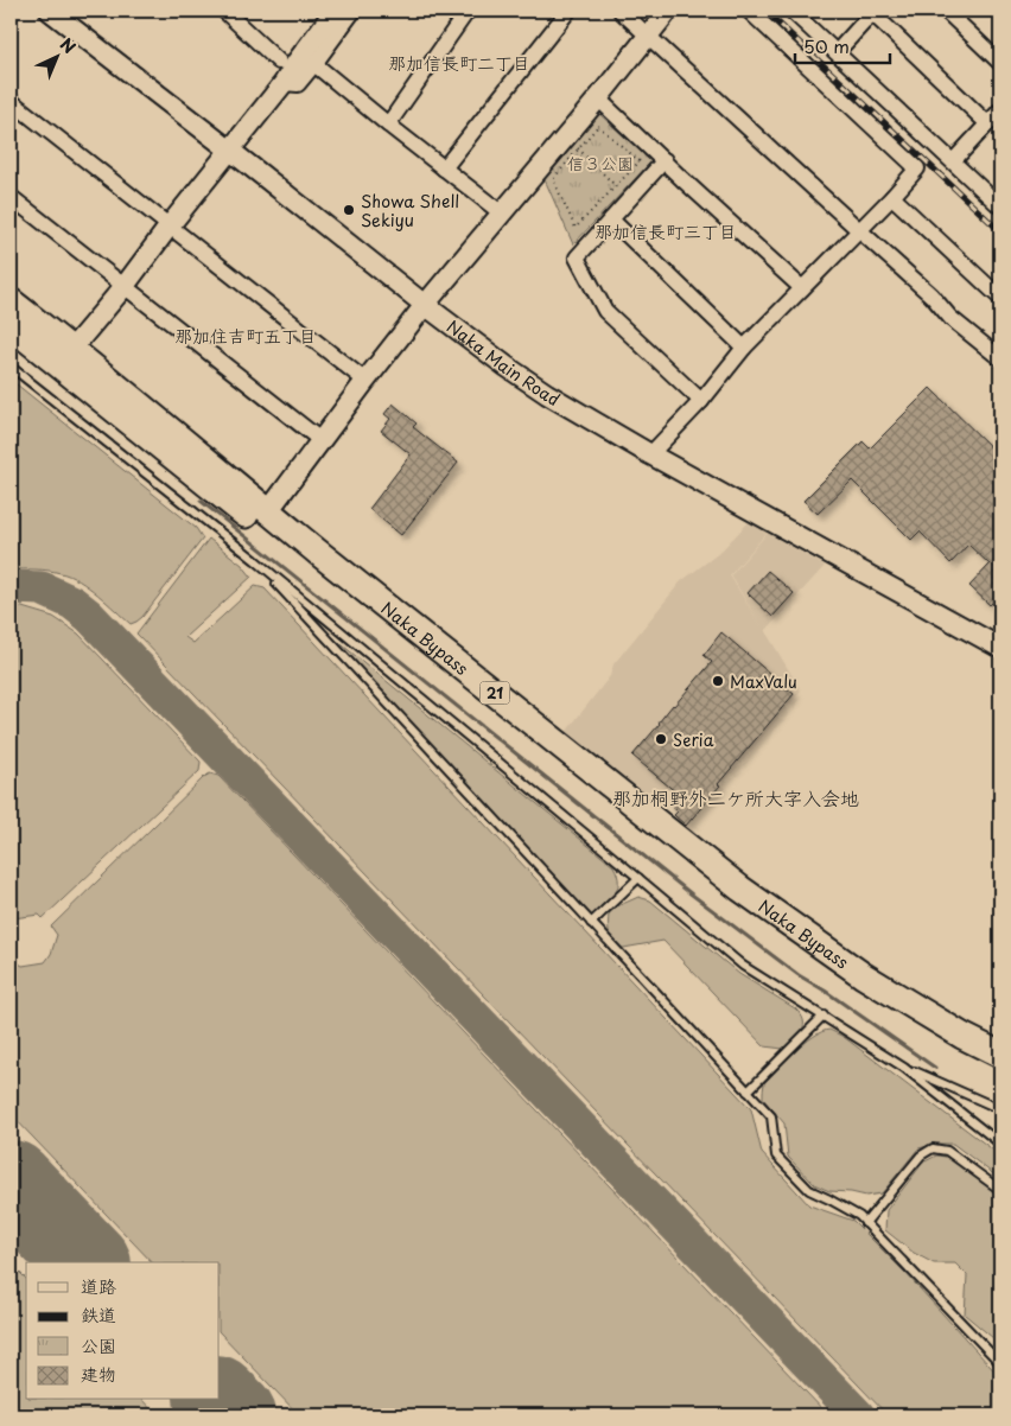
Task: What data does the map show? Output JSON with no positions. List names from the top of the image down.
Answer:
{
  "streets": {
    "highway": ["Naka Bypass", "21"],
    "street": ["Naka Main Road"]
  },
  "districts": [
    "那加信長町二丁目",
    "那加信長町三丁目",
    "那加住吉町五丁目",
    "那加桐野外二ケ所大字入会地"
  ],
  "parks": ["信３公園"],
  "places": ["Showa Shell Sekiyu", "MaxValu", "Seria"],
  "legend": [
    "道路",
    "鉄道",
    "公園",
    "建物"
  ],
  "scale_bar": "50 m",
  "north": "top right"
}
